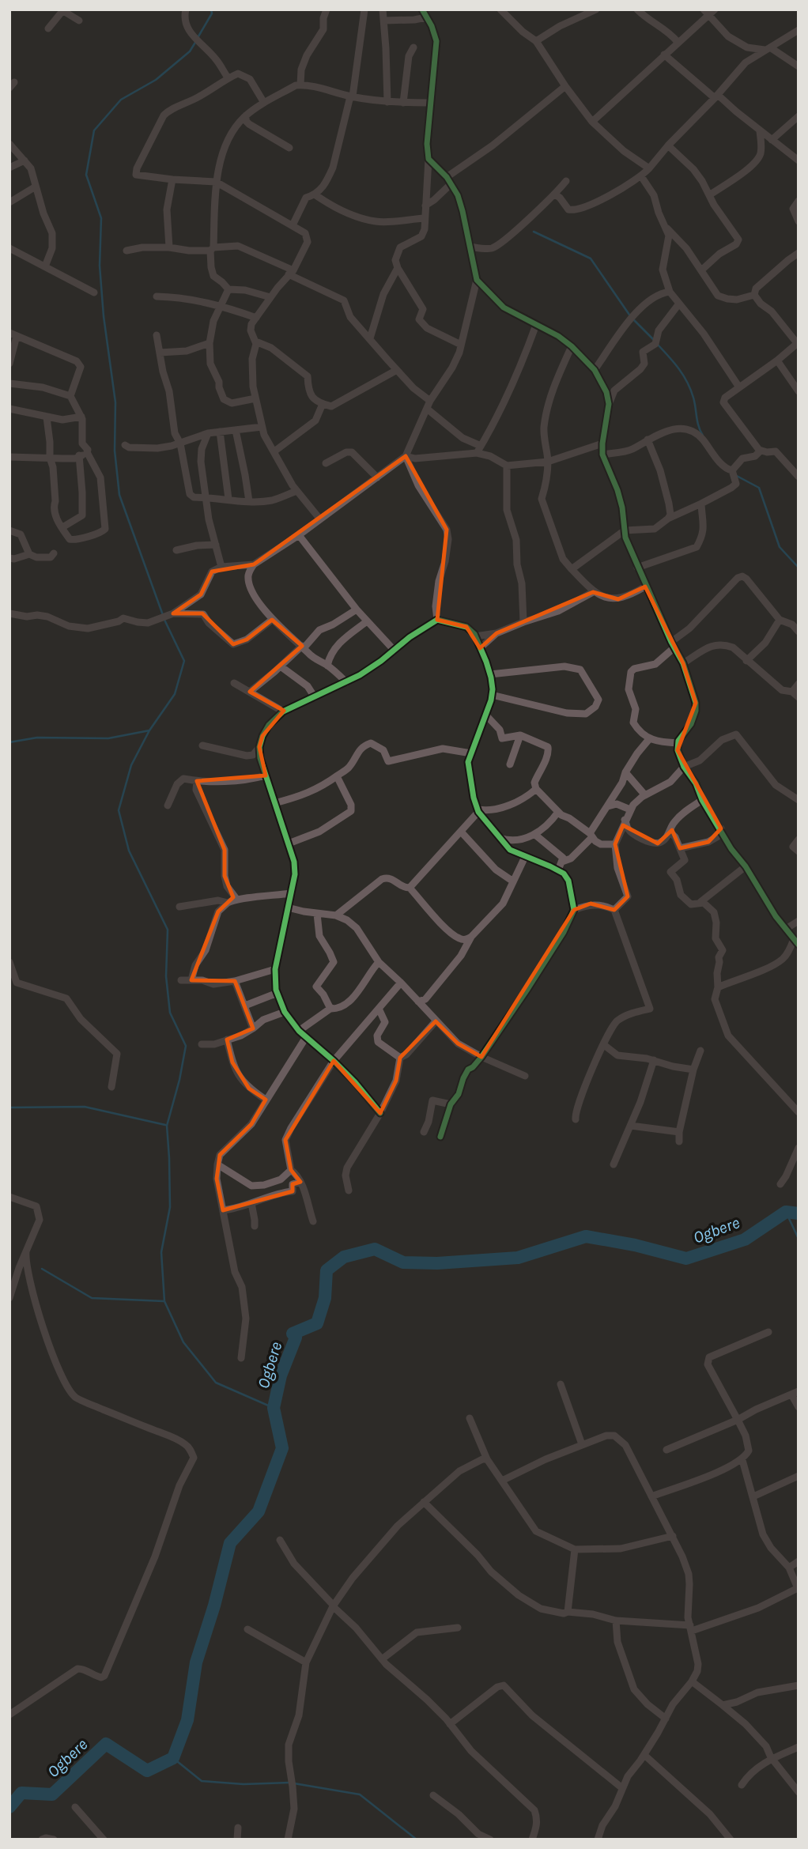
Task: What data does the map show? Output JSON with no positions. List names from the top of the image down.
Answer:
{
  "water": ["Ogbere"]
}
